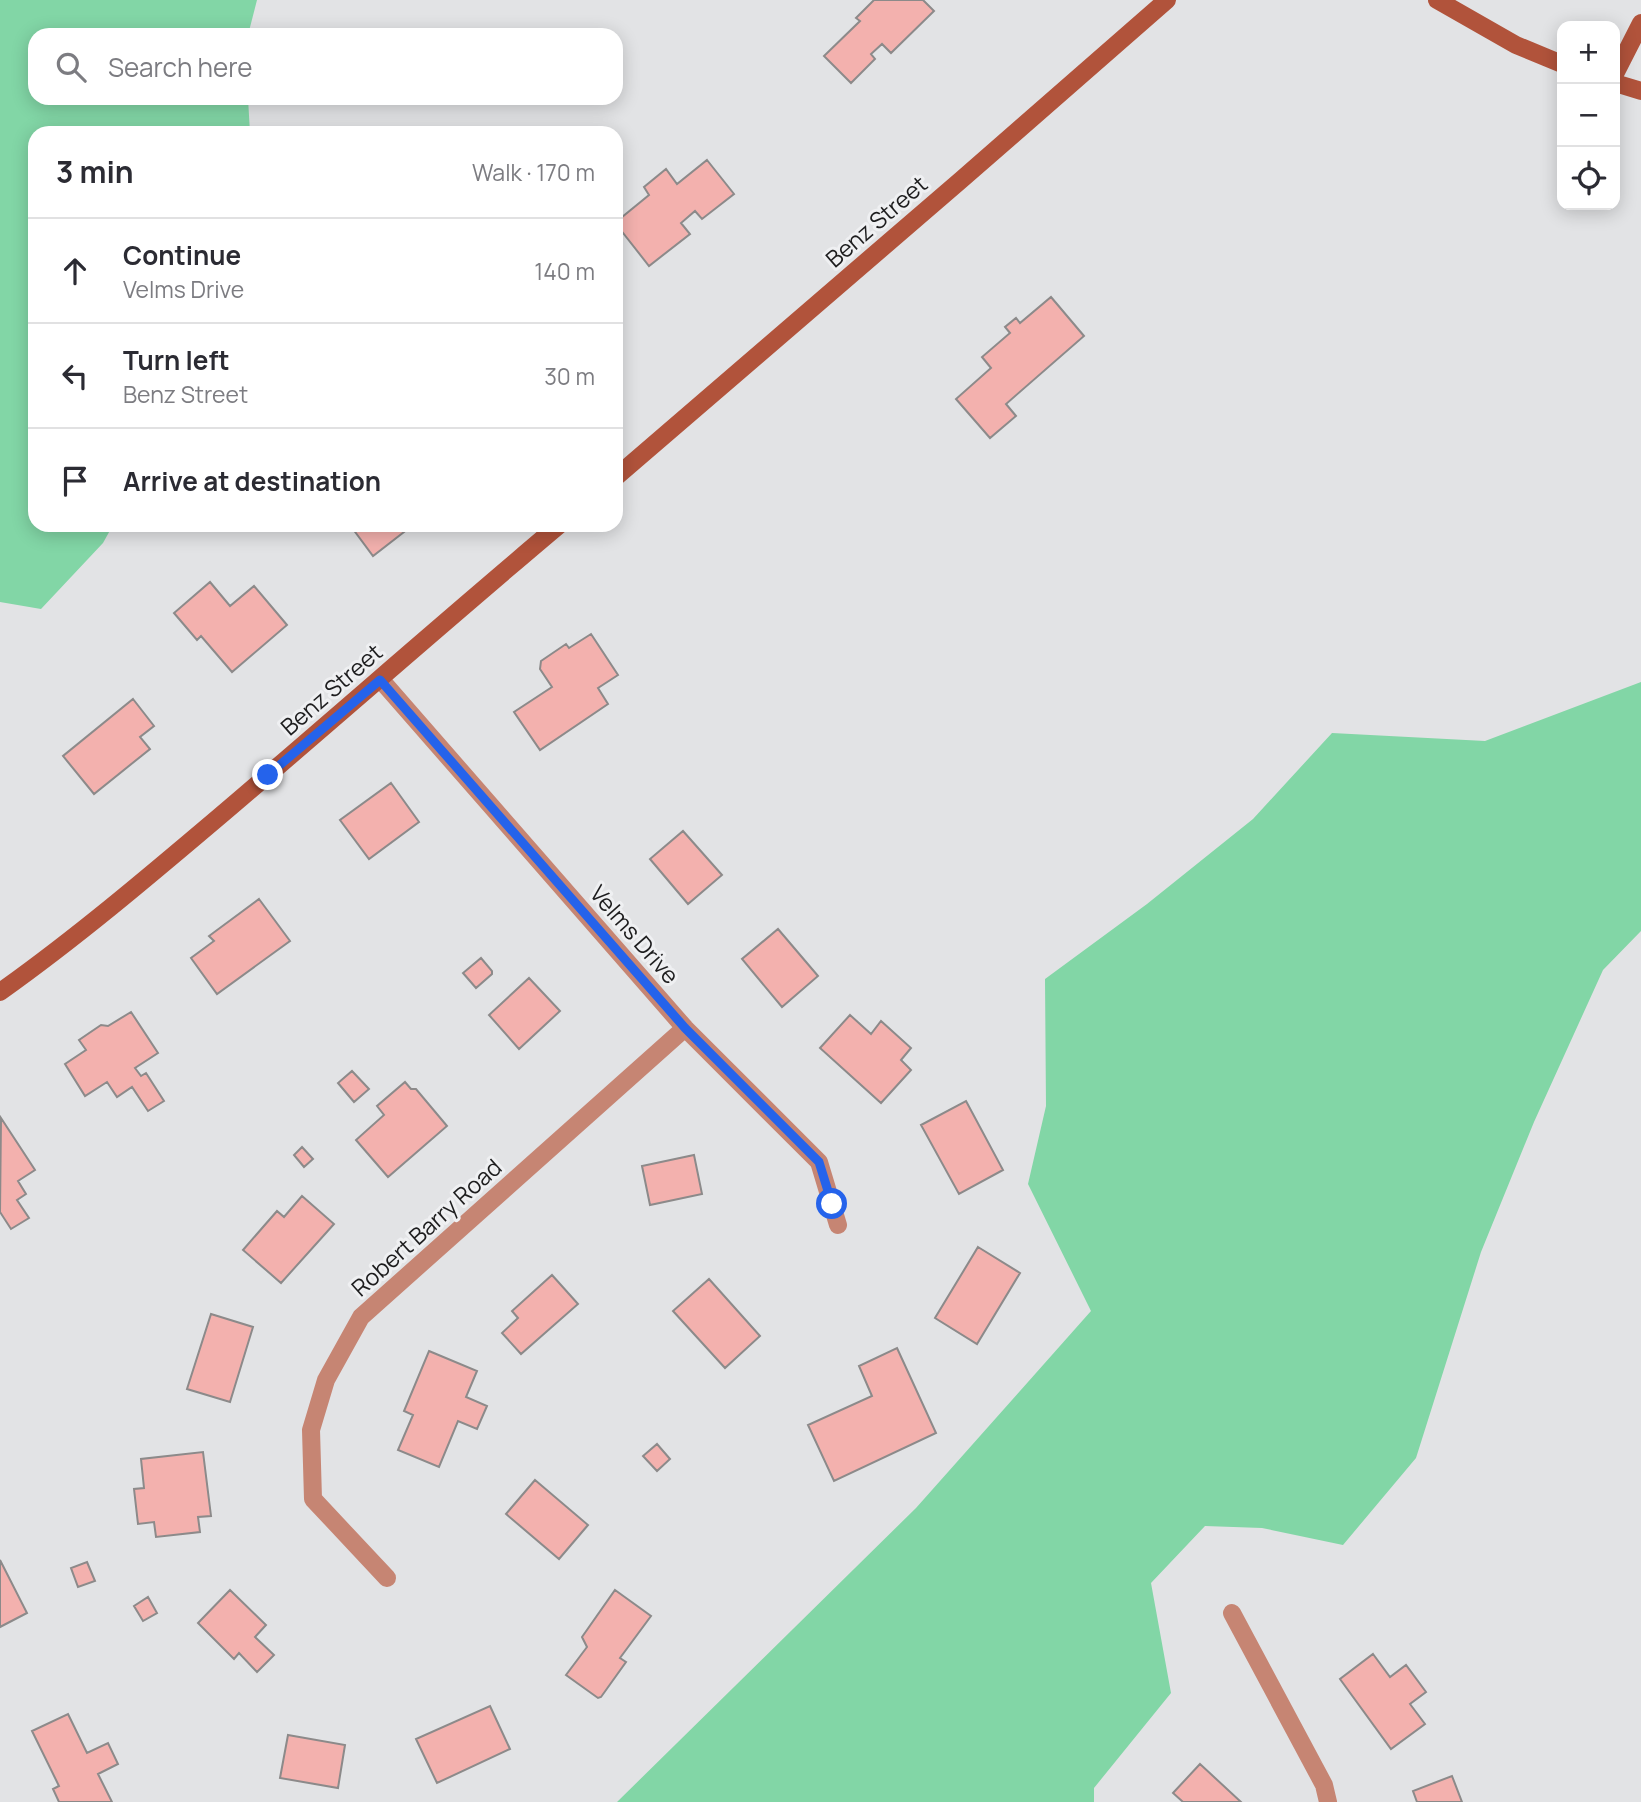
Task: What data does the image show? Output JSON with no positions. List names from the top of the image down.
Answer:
{
  "streets": {
    "street": ["Benz Street", "Velms Drive", "Robert Barry Road"]
  },
  "crossings": [
    ["Benz Street", "Velms Drive"],
    ["Velms Drive", "Robert Barry Road"]
  ],
  "page": {
    "map_buttons": ["+", "−"],
    "search": "Search here",
    "heading": ["3 min", "Walk · 170 m"],
    "list": [
      ["Continue", "Velms Drive", "140 m"],
      ["Turn left", "Benz Street", "30 m"],
      "Arrive at destination"
    ]
  }
}
